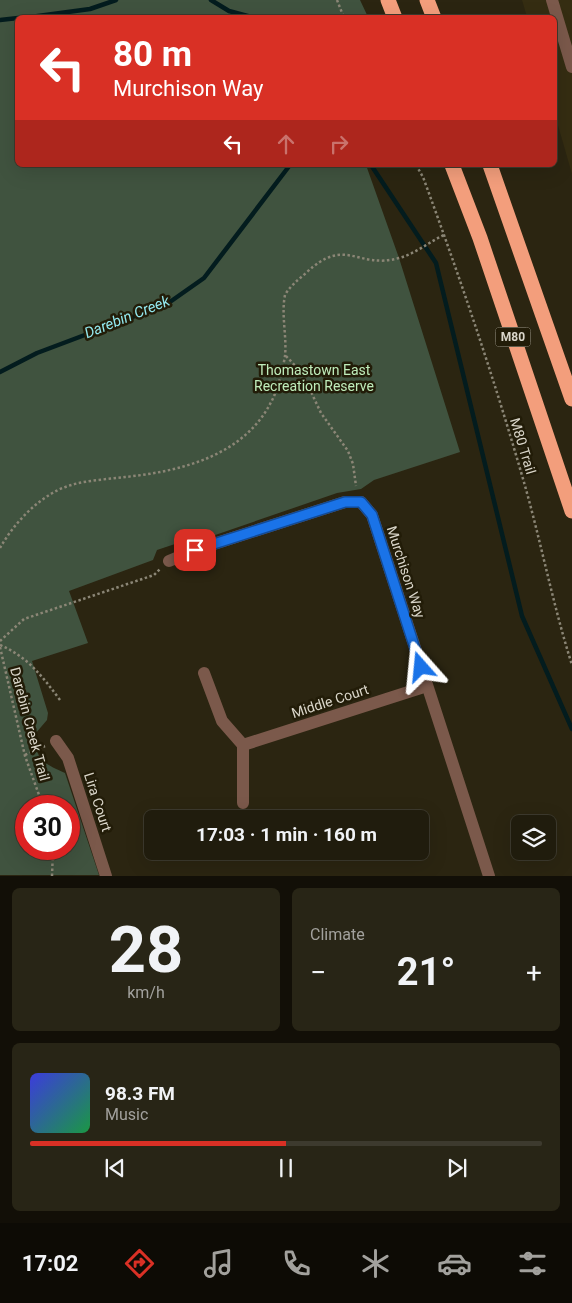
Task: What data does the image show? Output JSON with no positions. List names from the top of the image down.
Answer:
{
  "streets": {
    "highway": ["M80"],
    "street": ["Murchison Way", "Middle Court", "Lira Court"],
    "path": ["M80 Trail", "Darebin Creek Trail"]
  },
  "crossings": [
    ["Murchison Way", "Middle Court"]
  ],
  "water": ["Darebin Creek"],
  "parks": ["Thomastown East Recreation Reserve"],
  "page": {
    "turn": ["80 m", "Murchison Way"],
    "limit": "30",
    "trip": "17:03 · 1 min · 160 m",
    "tile": [
      ["28", "km/h"],
      "Climate"
    ],
    "heat": ["−", "21°", "+"],
    "song": ["98.3 FM", "Music"],
    "tabs": "17:02"
  }
}
